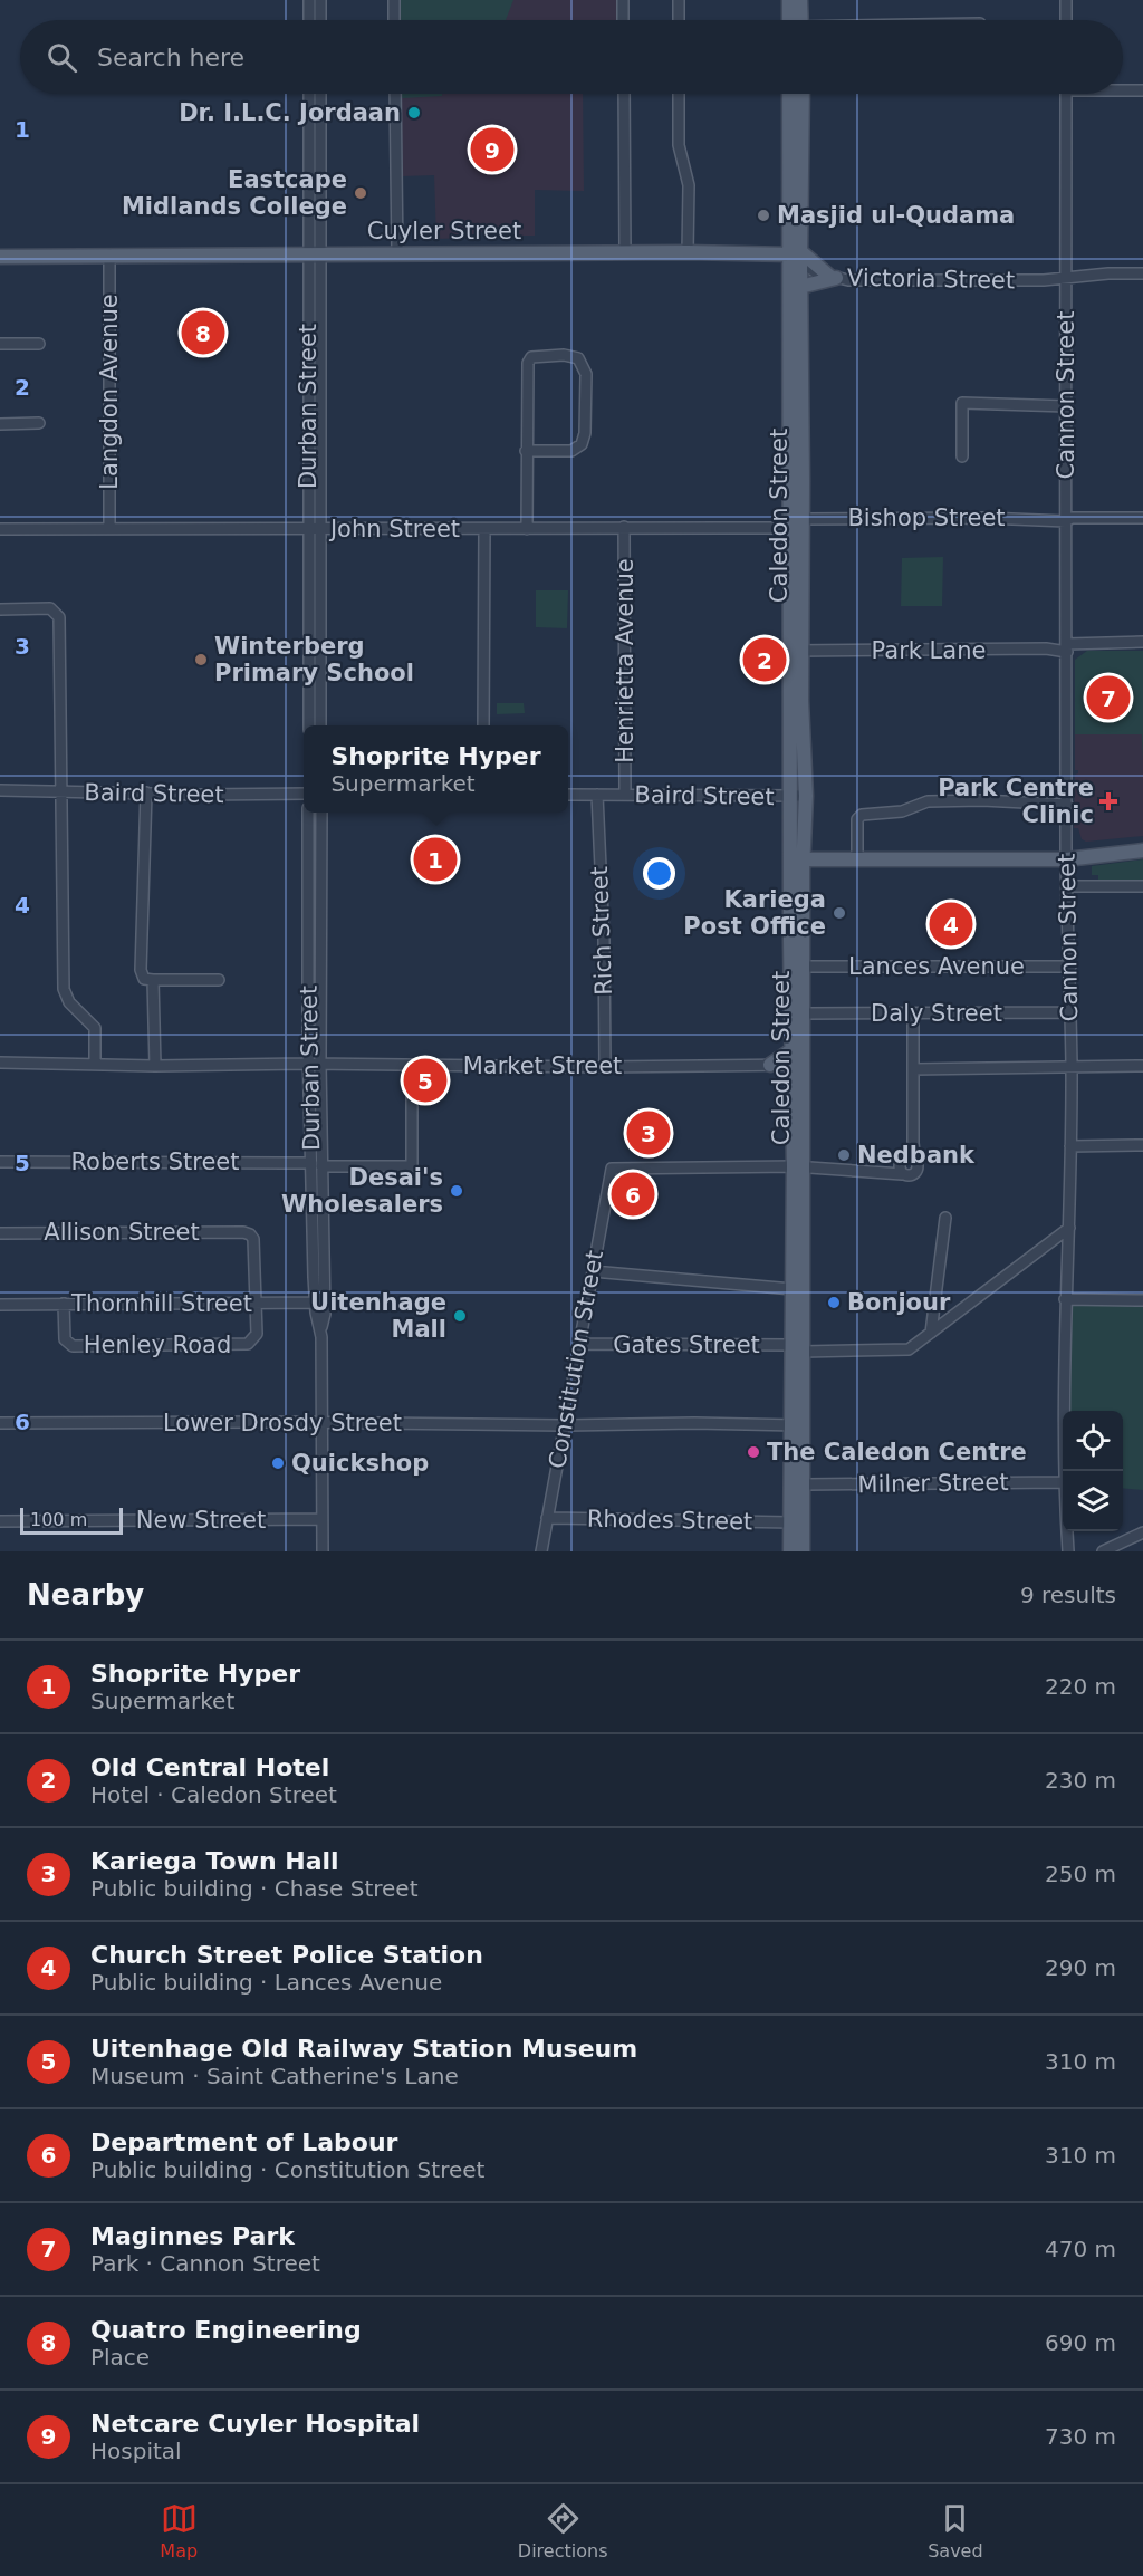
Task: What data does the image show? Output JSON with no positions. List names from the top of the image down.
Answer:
{
  "streets": {
    "main road": ["Cuyler Street", "Caledon Street"],
    "street": [
      "Victoria Street",
      "Langdon Avenue",
      "Cannon Street",
      "Durban Street",
      "Bishop Street",
      "John Street",
      "Park Lane",
      "Henrietta Avenue",
      "Baird Street",
      "Rich Street",
      "Lances Avenue",
      "Daly Street",
      "Market Street",
      "Roberts Street",
      "Allison Street",
      "Thornhill Street",
      "Henley Road",
      "Gates Street",
      "Constitution Street",
      "Lower Drosdy Street",
      "Milner Street",
      "New Street",
      "Rhodes Street"
    ]
  },
  "crossings": [
    ["Cuyler Street", "Langdon Avenue"],
    ["Cuyler Street", "Durban Street"],
    ["Cuyler Street", "Caledon Street"],
    ["Victoria Street", "Cannon Street"],
    ["Langdon Avenue", "John Street"],
    ["Cannon Street", "Bishop Street"],
    ["Cannon Street", "Park Lane"],
    ["Cannon Street", "Lances Avenue"],
    ["Cannon Street", "Daly Street"],
    ["Cannon Street", "Gates Street"],
    ["Durban Street", "John Street"],
    ["Durban Street", "Market Street"],
    ["Durban Street", "Roberts Street"],
    ["Durban Street", "Thornhill Street"],
    ["Durban Street", "Lower Drosdy Street"],
    ["Durban Street", "New Street"],
    ["Caledon Street", "Bishop Street"],
    ["Caledon Street", "John Street"],
    ["Caledon Street", "Park Lane"],
    ["Caledon Street", "Baird Street"],
    ["Caledon Street", "Lances Avenue"],
    ["Caledon Street", "Daly Street"],
    ["Caledon Street", "Gates Street"],
    ["Caledon Street", "Constitution Street"],
    ["Caledon Street", "Lower Drosdy Street"],
    ["Caledon Street", "Milner Street"],
    ["Caledon Street", "Rhodes Street"],
    ["John Street", "Henrietta Avenue"],
    ["Henrietta Avenue", "Baird Street"],
    ["Baird Street", "Rich Street"],
    ["Rich Street", "Market Street"],
    ["Market Street", "Roberts Street"],
    ["Allison Street", "Thornhill Street"],
    ["Allison Street", "Henley Road"],
    ["Thornhill Street", "Henley Road"],
    ["Gates Street", "Constitution Street"],
    ["Constitution Street", "Lower Drosdy Street"],
    ["Constitution Street", "Rhodes Street"]
  ],
  "places": {
    "other": [
      "Dr. I.L.C. Jordaan",
      "Eastcape Midlands College",
      "Masjid ul-Qudama",
      "Winterberg Primary School",
      "Kariega Post Office",
      "Nedbank",
      "Desai's Wholesalers",
      "Bonjour",
      "Uitenhage Mall",
      "The Caledon Centre",
      "Quickshop"
    ],
    "health": ["Park Centre Clinic"]
  },
  "scale_bar": "100 m",
  "page": {
    "search": "Search here",
    "pins": [
      "9",
      "8",
      "2",
      "7",
      "1",
      "4",
      "5",
      "3",
      "6"
    ],
    "popup": ["Shoprite Hyper", "Supermarket"],
    "scale": "100 m",
    "heading": ["Nearby", "9 results"],
    "list": [
      {
        "mark": "1",
        "name": "Shoprite Hyper",
        "note": "Supermarket",
        "value": "220 m"
      },
      {
        "mark": "2",
        "name": "Old Central Hotel",
        "note": "Hotel · Caledon Street",
        "value": "230 m"
      },
      {
        "mark": "3",
        "name": "Kariega Town Hall",
        "note": "Public building · Chase Street",
        "value": "250 m"
      },
      {
        "mark": "4",
        "name": "Church Street Police Station",
        "note": "Public building · Lances Avenue",
        "value": "290 m"
      },
      {
        "mark": "5",
        "name": "Uitenhage Old Railway Station Museum",
        "note": "Museum · Saint Catherine's Lane",
        "value": "310 m"
      },
      {
        "mark": "6",
        "name": "Department of Labour",
        "note": "Public building · Constitution Street",
        "value": "310 m"
      },
      {
        "mark": "7",
        "name": "Maginnes Park",
        "note": "Park · Cannon Street",
        "value": "470 m"
      },
      {
        "mark": "8",
        "name": "Quatro Engineering",
        "note": "Place",
        "value": "690 m"
      },
      {
        "mark": "9",
        "name": "Netcare Cuyler Hospital",
        "note": "Hospital",
        "value": "730 m"
      }
    ],
    "nav": ["Map", "Directions", "Saved"]
  },
  "grid": {
    "rows": [
      "1",
      "2",
      "3",
      "4",
      "5",
      "6"
    ]
  }
}
